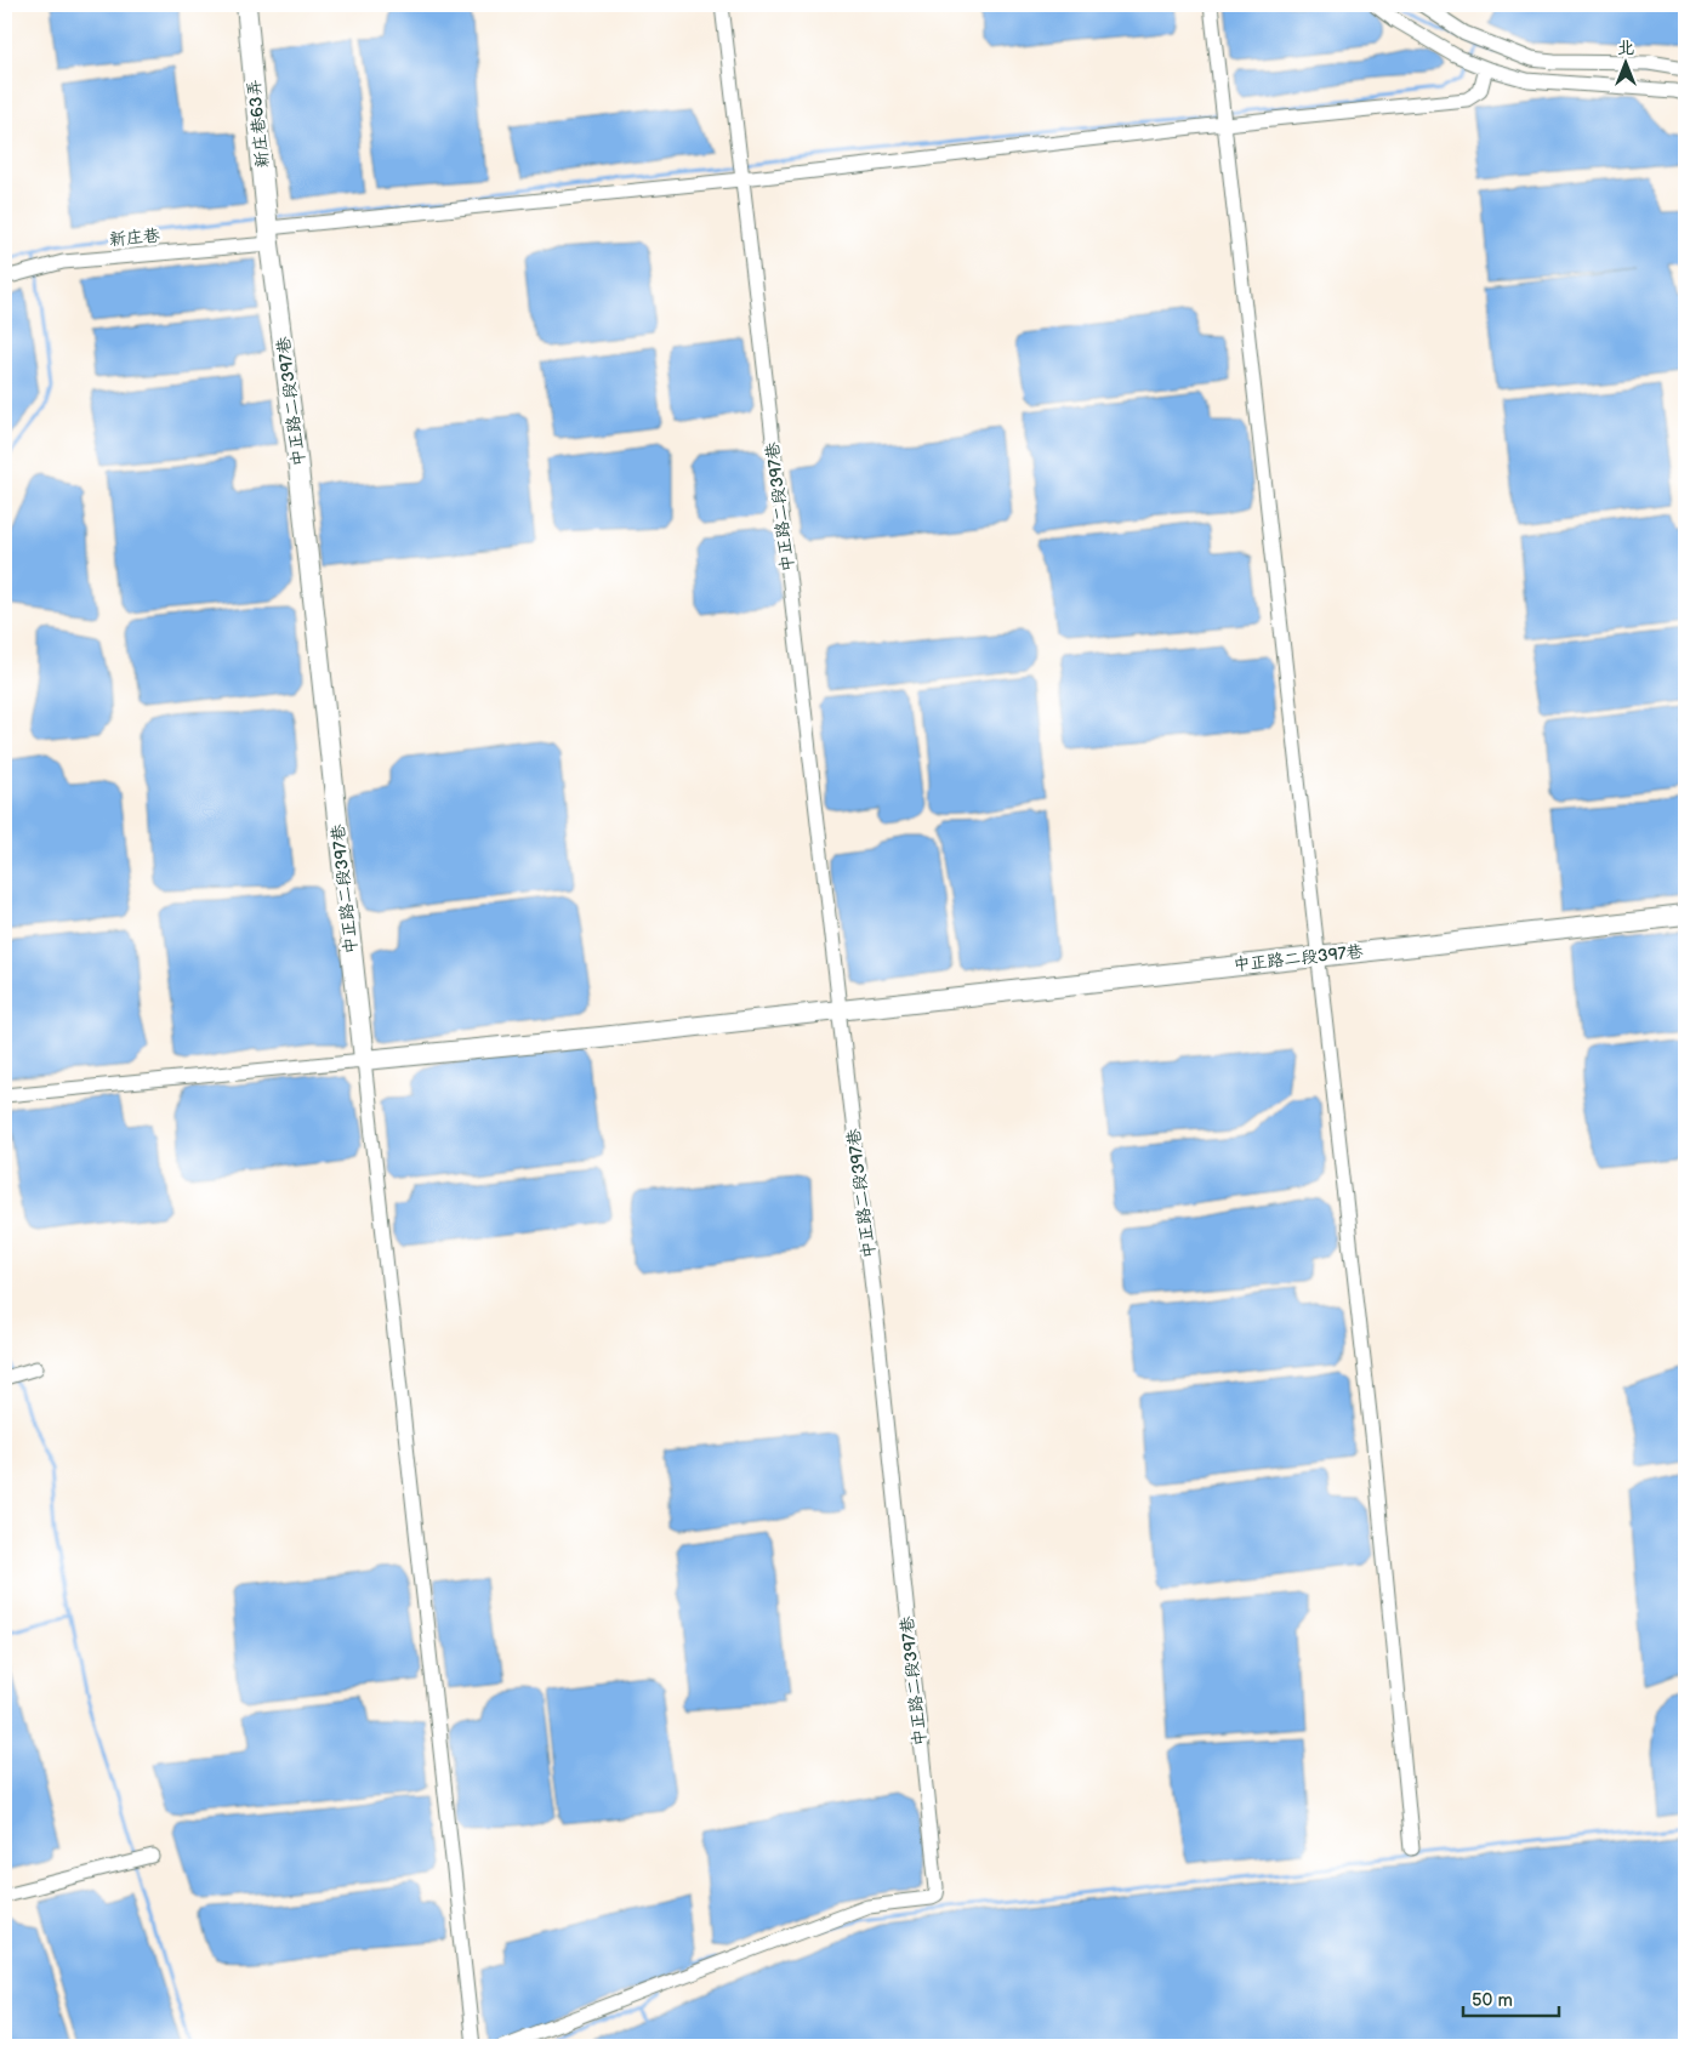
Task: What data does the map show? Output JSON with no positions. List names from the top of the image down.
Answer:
{
  "streets": {
    "street": ["新庄巷63弄", "新庄巷", "中正路二段397巷"]
  },
  "crossings": [
    ["新庄巷63弄", "新庄巷"],
    ["新庄巷63弄", "中正路二段397巷"],
    ["新庄巷", "中正路二段397巷"]
  ],
  "scale_bar": "50 m",
  "north": "top"
}
